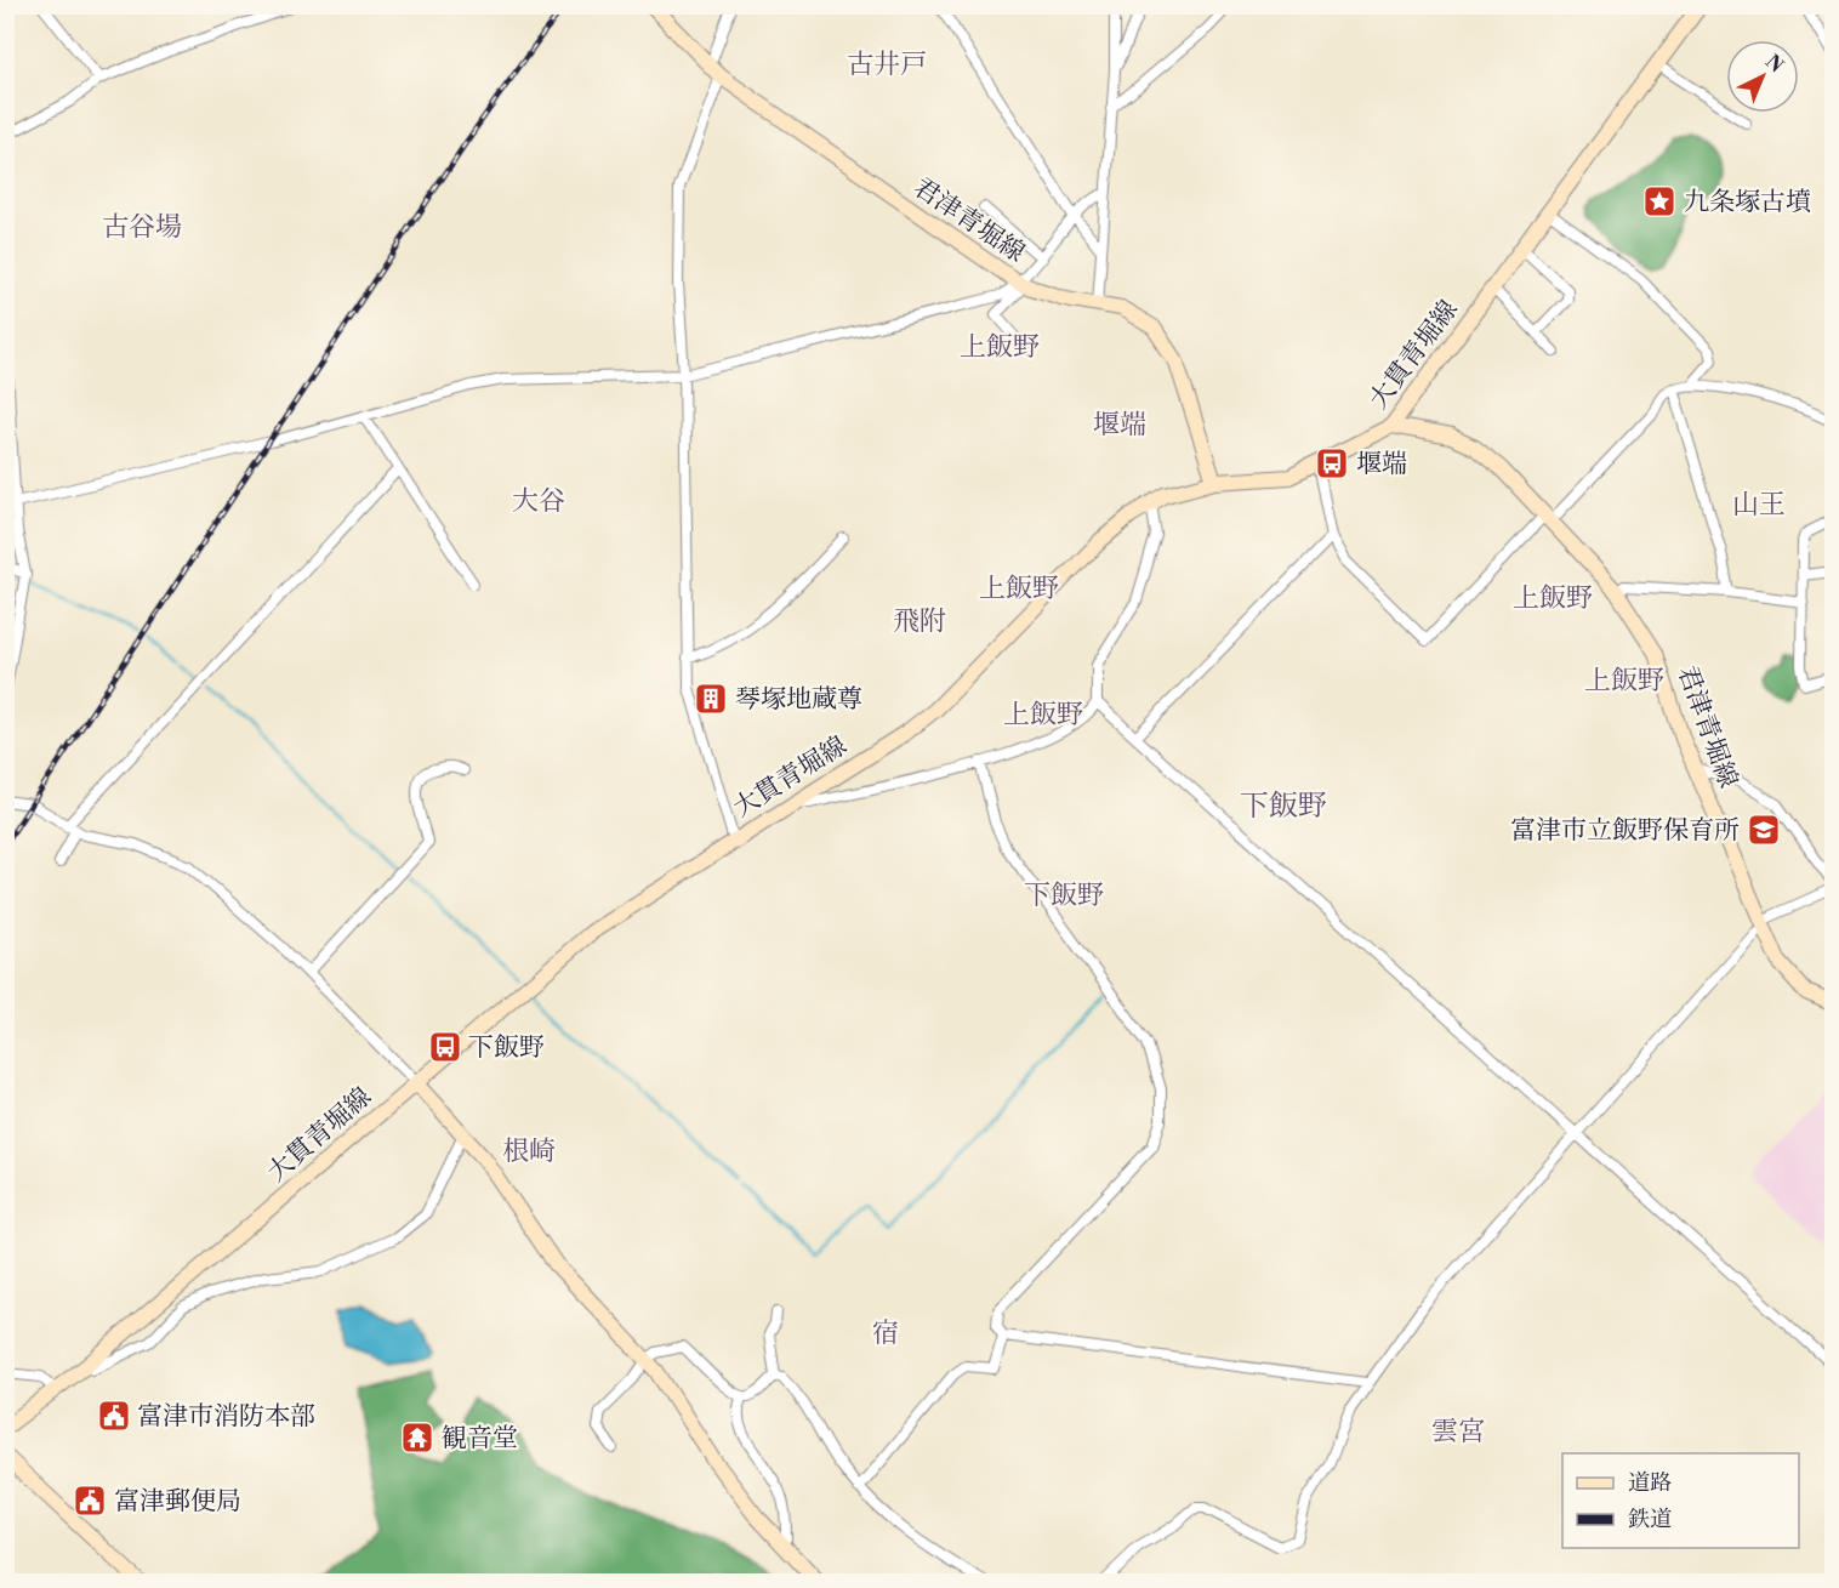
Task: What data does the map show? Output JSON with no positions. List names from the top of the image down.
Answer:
{
  "streets": {
    "main road": ["君津青堀線", "大貫青堀線"]
  },
  "crossings": [
    ["君津青堀線", "大貫青堀線"]
  ],
  "districts": [
    "古井戸",
    "古谷場",
    "上飯野",
    "堰端",
    "大谷",
    "山王",
    "上飯野",
    "上飯野",
    "飛附",
    "上飯野",
    "上飯野",
    "下飯野",
    "下飯野",
    "根崎",
    "宿",
    "雲宮"
  ],
  "places": {
    "place": ["九条塚古墳"],
    "bus stop": ["堰端", "下飯野"],
    "building": ["琴塚地蔵尊"],
    "school or university": ["富津市立飯野保育所"],
    "public building": ["富津市消防本部", "富津郵便局"],
    "temple": ["観音堂"]
  },
  "legend": ["道路", "鉄道"],
  "north": "top right"
}
